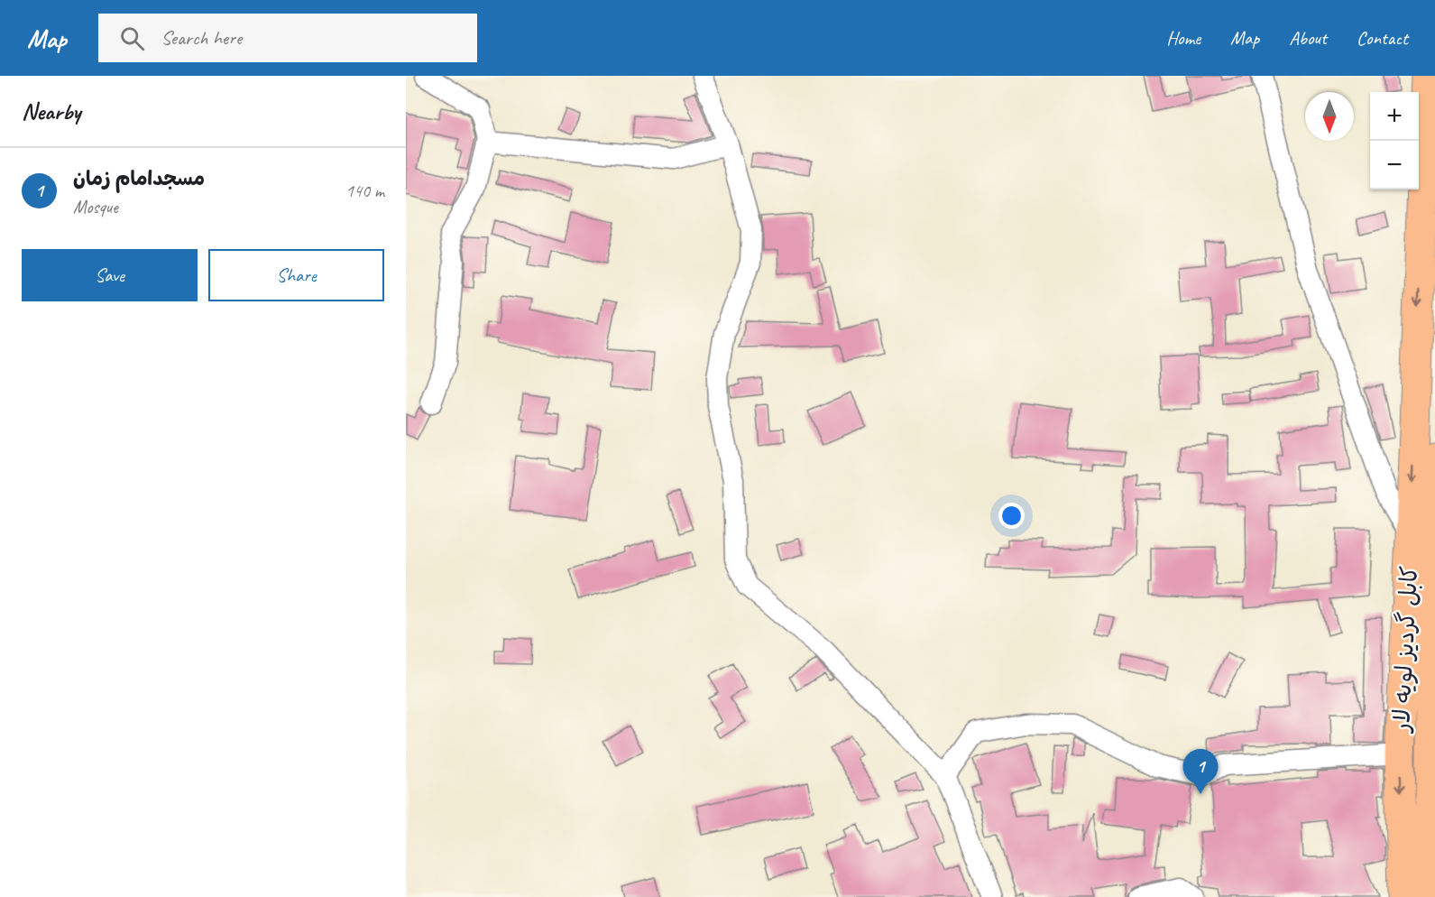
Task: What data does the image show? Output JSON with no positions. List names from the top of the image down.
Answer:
{
  "streets": {
    "highway": ["کابل گردیز لویه لار"]
  },
  "north": "bottom",
  "page": {
    "header": "Map",
    "search": "Search here",
    "nav": [
      "Home",
      "Map",
      "About",
      "Contact"
    ],
    "heading": "Nearby",
    "map_buttons": ["+", "−"],
    "list": [
      {
        "mark": "1",
        "name": "مسجدامام زمان",
        "note": "Mosque",
        "value": "140 m"
      }
    ],
    "buttons": ["Save", "Share"],
    "pins": "1"
  }
}
